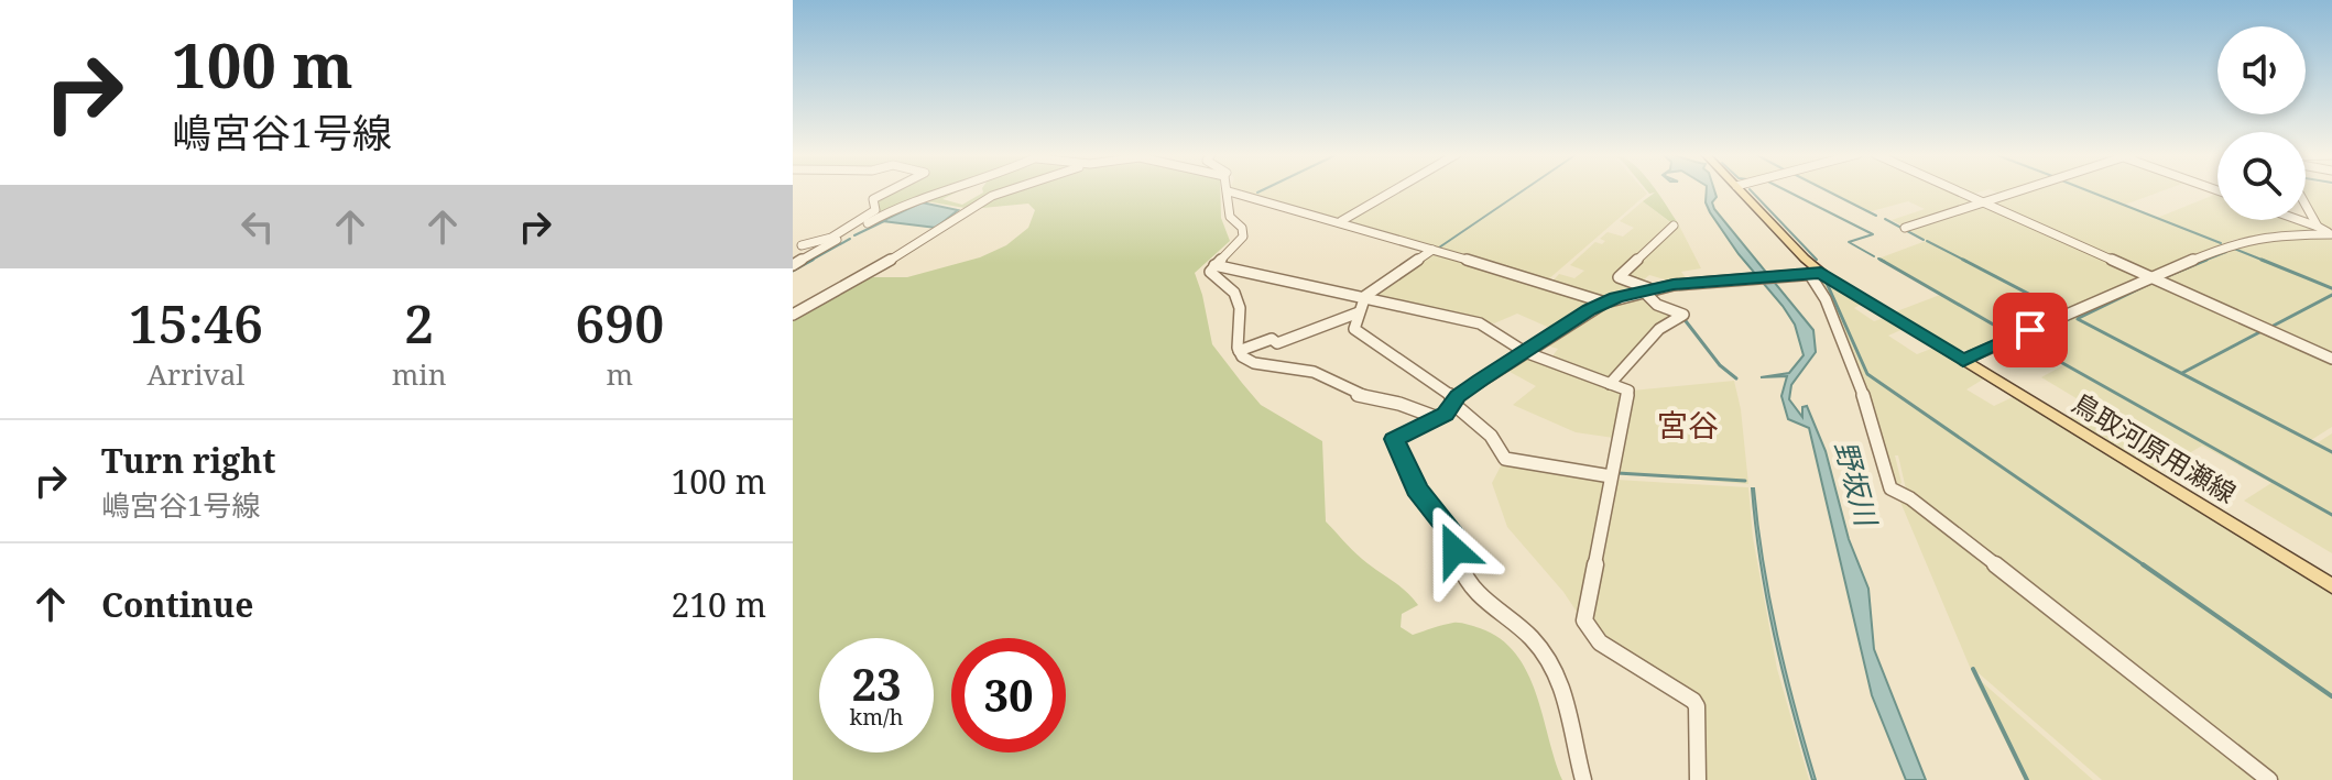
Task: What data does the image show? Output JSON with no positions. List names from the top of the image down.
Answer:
{
  "streets": {
    "main road": ["鳥取河原用瀬線"]
  },
  "districts": ["宮谷"],
  "water": ["野坂川"],
  "page": {
    "turn": ["100 m", "嶋宮谷1号線"],
    "eta": [
      "15:46",
      "Arrival",
      "2",
      "min",
      "690",
      "m"
    ],
    "list": [
      {
        "name": "Turn right",
        "note": "嶋宮谷1号線",
        "value": "100 m"
      },
      {
        "name": "Continue",
        "value": "210 m"
      }
    ],
    "speed": "23 km/h",
    "limit": "30"
  }
}
